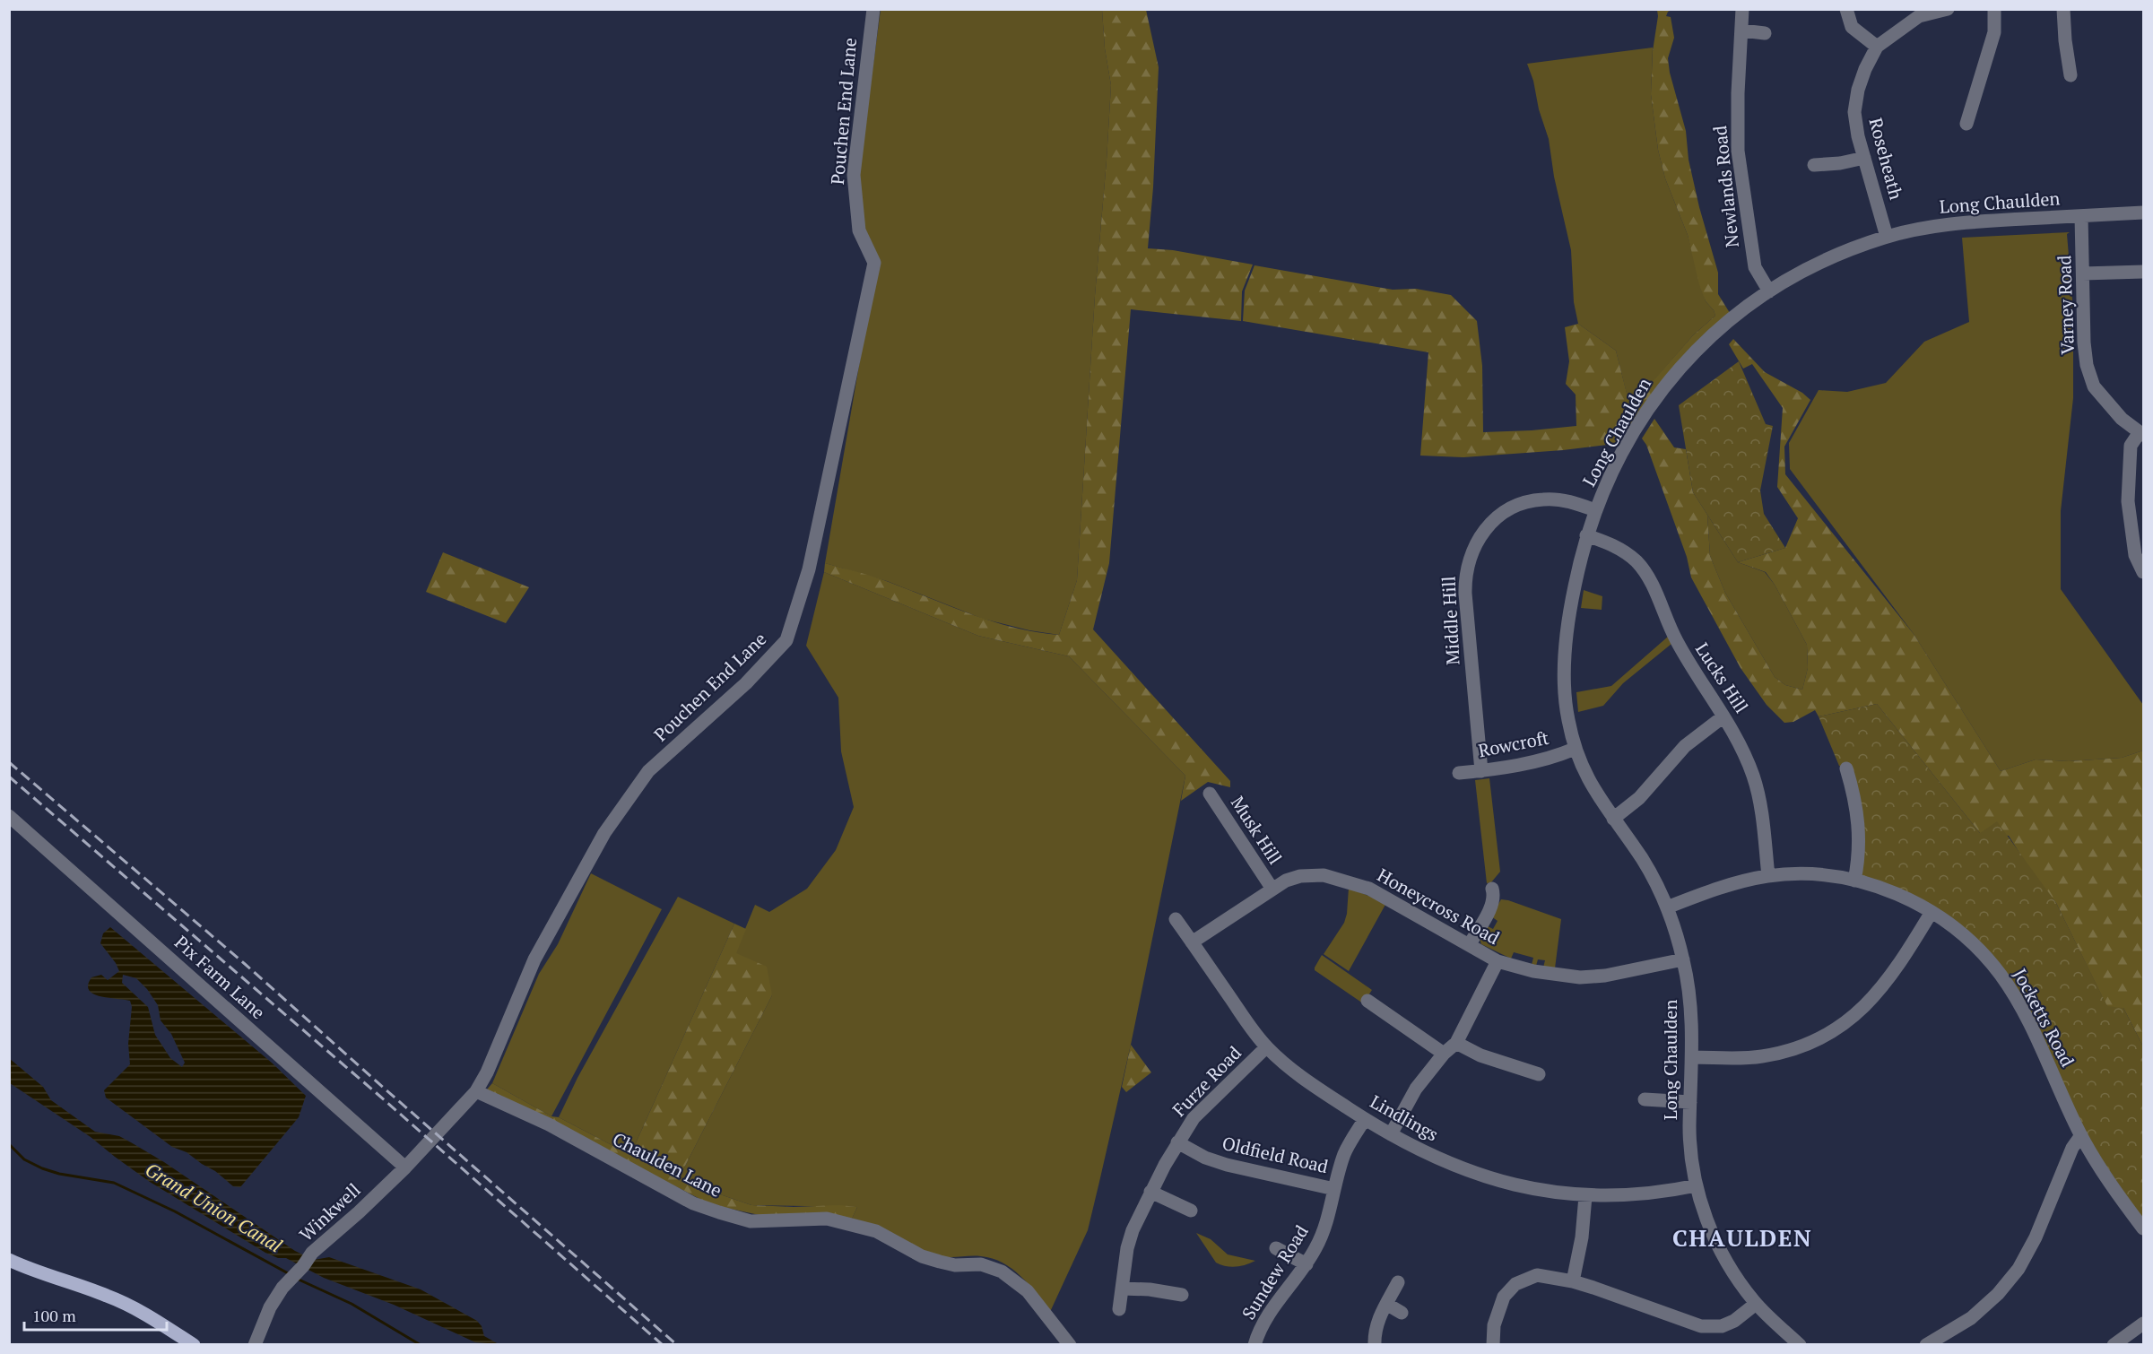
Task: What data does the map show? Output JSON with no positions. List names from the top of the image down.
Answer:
{
  "streets": {
    "street": [
      "Pouchen End Lane",
      "Roseheath",
      "Newlands Road",
      "Long Chaulden",
      "Varney Road",
      "Middle Hill",
      "Lucks Hill",
      "Rowcroft",
      "Musk Hill",
      "Honeycross Road",
      "Pix Farm Lane",
      "Jocketts Road",
      "Furze Road",
      "Lindlings",
      "Oldfield Road",
      "Chaulden Lane",
      "Winkwell",
      "Sundew Road"
    ]
  },
  "crossings": [
    ["Pouchen End Lane", "Pix Farm Lane"],
    ["Pouchen End Lane", "Chaulden Lane"],
    ["Pouchen End Lane", "Winkwell"],
    ["Roseheath", "Long Chaulden"],
    ["Newlands Road", "Long Chaulden"],
    ["Long Chaulden", "Varney Road"],
    ["Long Chaulden", "Middle Hill"],
    ["Long Chaulden", "Lucks Hill"],
    ["Long Chaulden", "Rowcroft"],
    ["Long Chaulden", "Honeycross Road"],
    ["Long Chaulden", "Jocketts Road"],
    ["Long Chaulden", "Lindlings"],
    ["Middle Hill", "Rowcroft"],
    ["Lucks Hill", "Jocketts Road"],
    ["Musk Hill", "Honeycross Road"],
    ["Honeycross Road", "Lindlings"],
    ["Pix Farm Lane", "Winkwell"],
    ["Furze Road", "Lindlings"],
    ["Furze Road", "Oldfield Road"],
    ["Lindlings", "Sundew Road"],
    ["Oldfield Road", "Sundew Road"]
  ],
  "districts": ["CHAULDEN"],
  "water": ["Grand Union Canal"],
  "scale_bar": "100 m"
}
